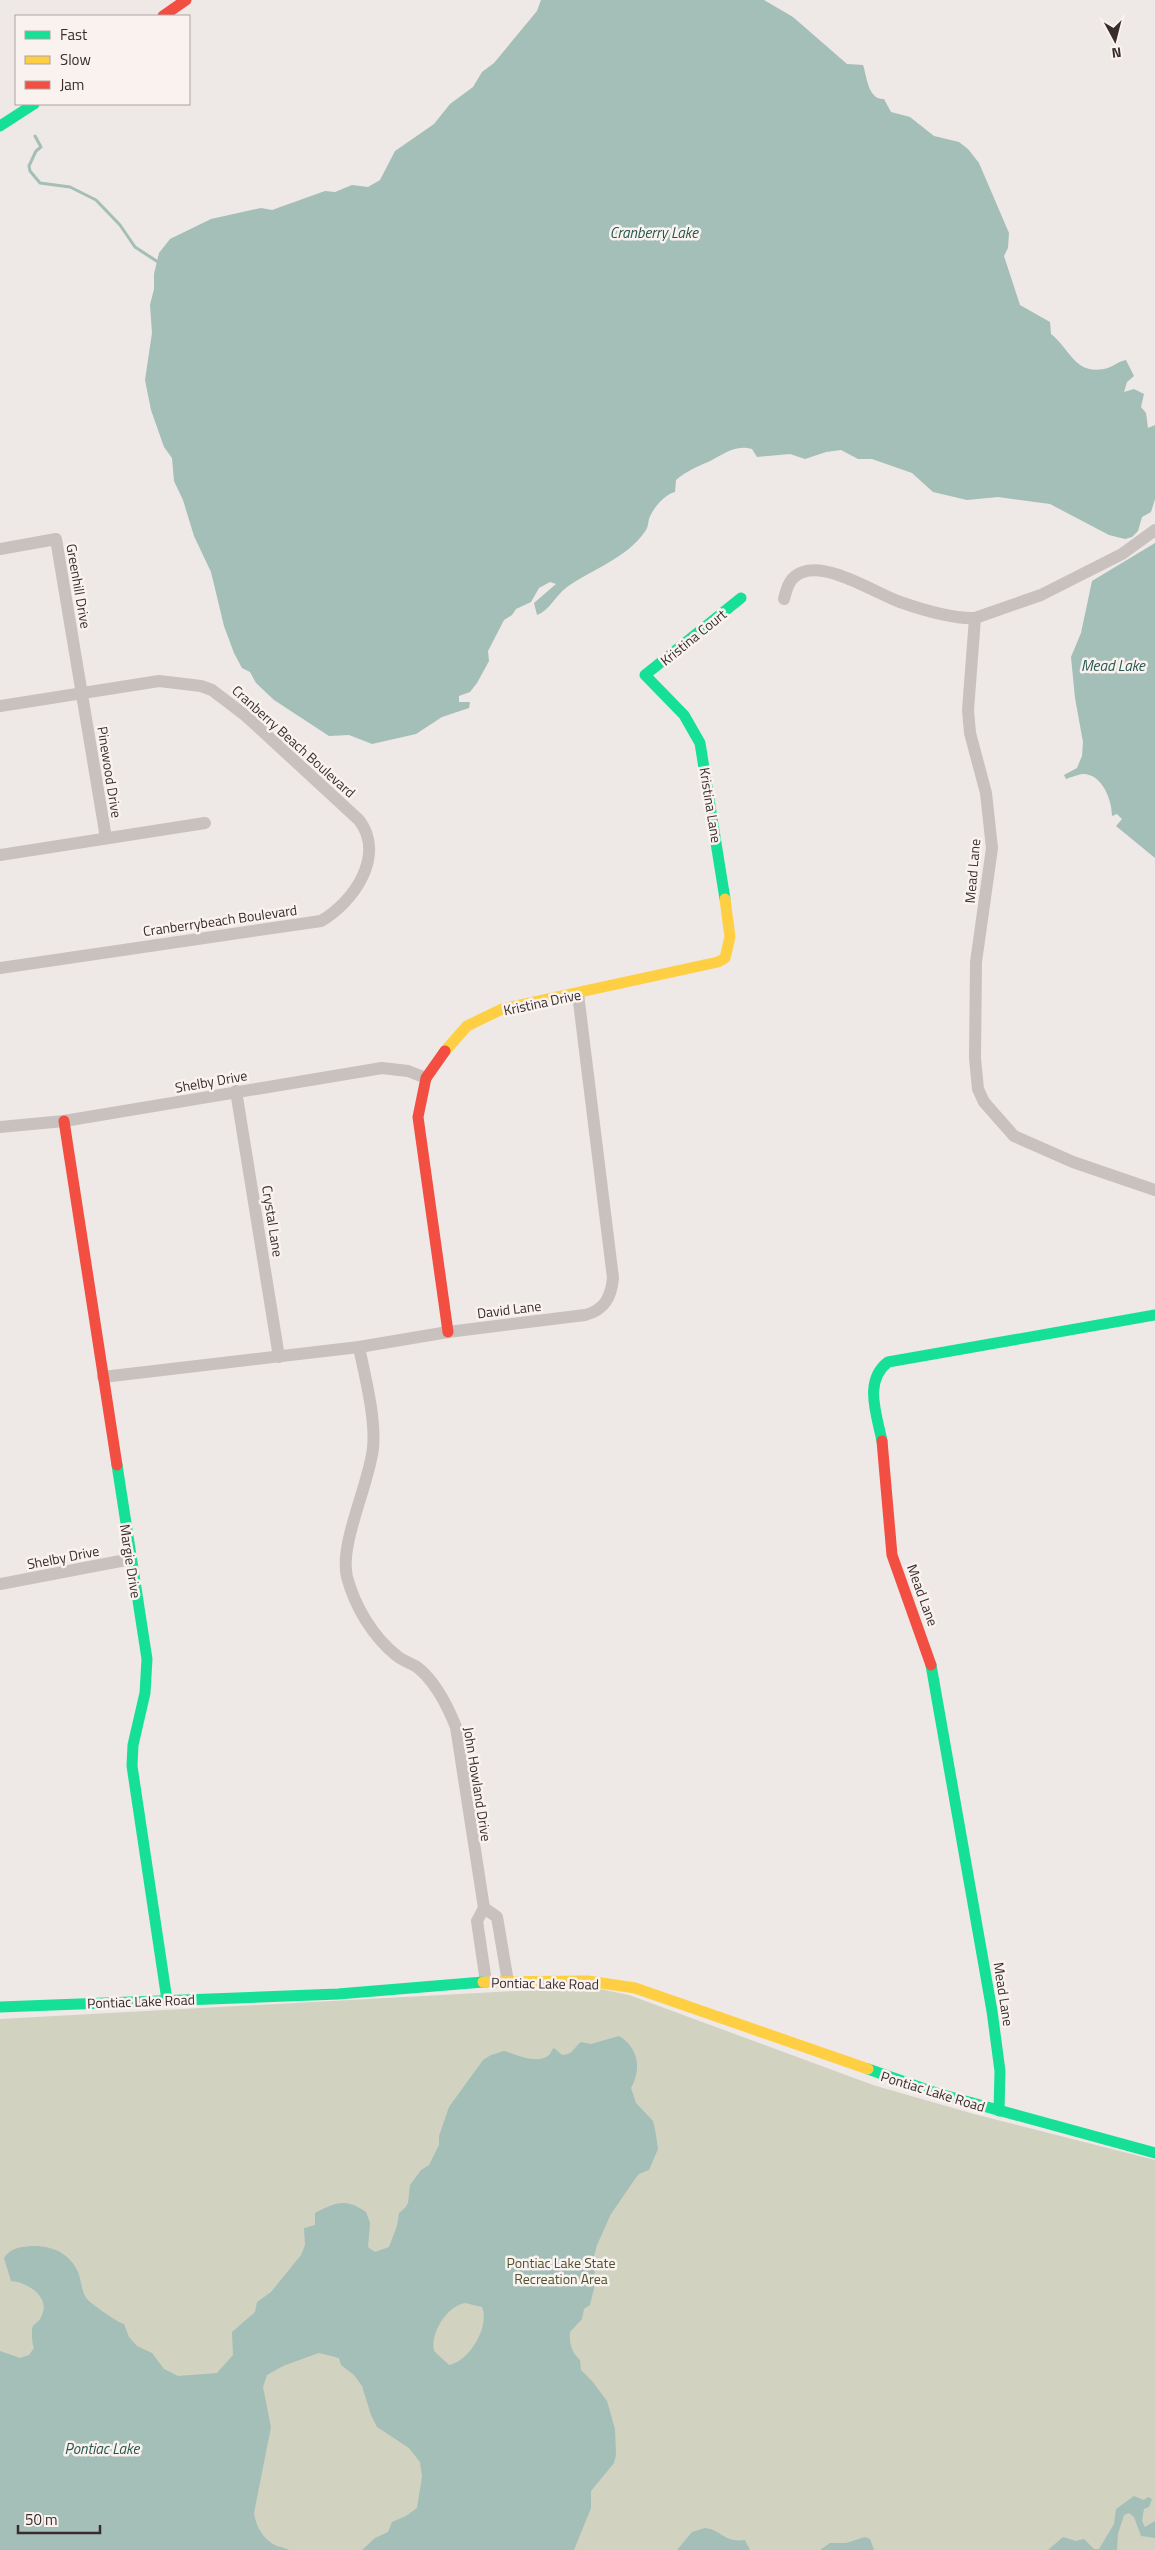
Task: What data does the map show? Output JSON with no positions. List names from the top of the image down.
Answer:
{
  "streets": {
    "main road": [
      "Kristina Court",
      "Kristina Lane",
      "Mead Lane",
      "Kristina Drive",
      "Margie Drive",
      "Pontiac Lake Road"
    ],
    "street": [
      "Greenhill Drive",
      "Cranberry Beach Boulevard",
      "Pinewood Drive",
      "Cranberrybeach Boulevard",
      "Shelby Drive",
      "Crystal Lane",
      "David Lane",
      "John Howland Drive"
    ]
  },
  "crossings": [
    ["Greenhill Drive", "Cranberry Beach Boulevard"],
    ["Greenhill Drive", "Pinewood Drive"],
    ["Kristina Court", "Kristina Lane"],
    ["Cranberry Beach Boulevard", "Pinewood Drive"],
    ["Cranberry Beach Boulevard", "Cranberrybeach Boulevard"],
    ["Kristina Lane", "Kristina Drive"],
    ["Mead Lane", "Pontiac Lake Road"],
    ["Kristina Drive", "Shelby Drive"],
    ["Kristina Drive", "David Lane"],
    ["Shelby Drive", "Crystal Lane"],
    ["Shelby Drive", "Margie Drive"],
    ["Crystal Lane", "David Lane"],
    ["David Lane", "Margie Drive"],
    ["David Lane", "John Howland Drive"],
    ["Margie Drive", "Pontiac Lake Road"],
    ["John Howland Drive", "Pontiac Lake Road"]
  ],
  "water": ["Cranberry Lake", "Mead Lake", "Pontiac Lake"],
  "parks": ["Pontiac Lake State Recreation Area"],
  "legend": ["Fast", "Slow", "Jam"],
  "scale_bar": "50 m",
  "north": "bottom"
}
